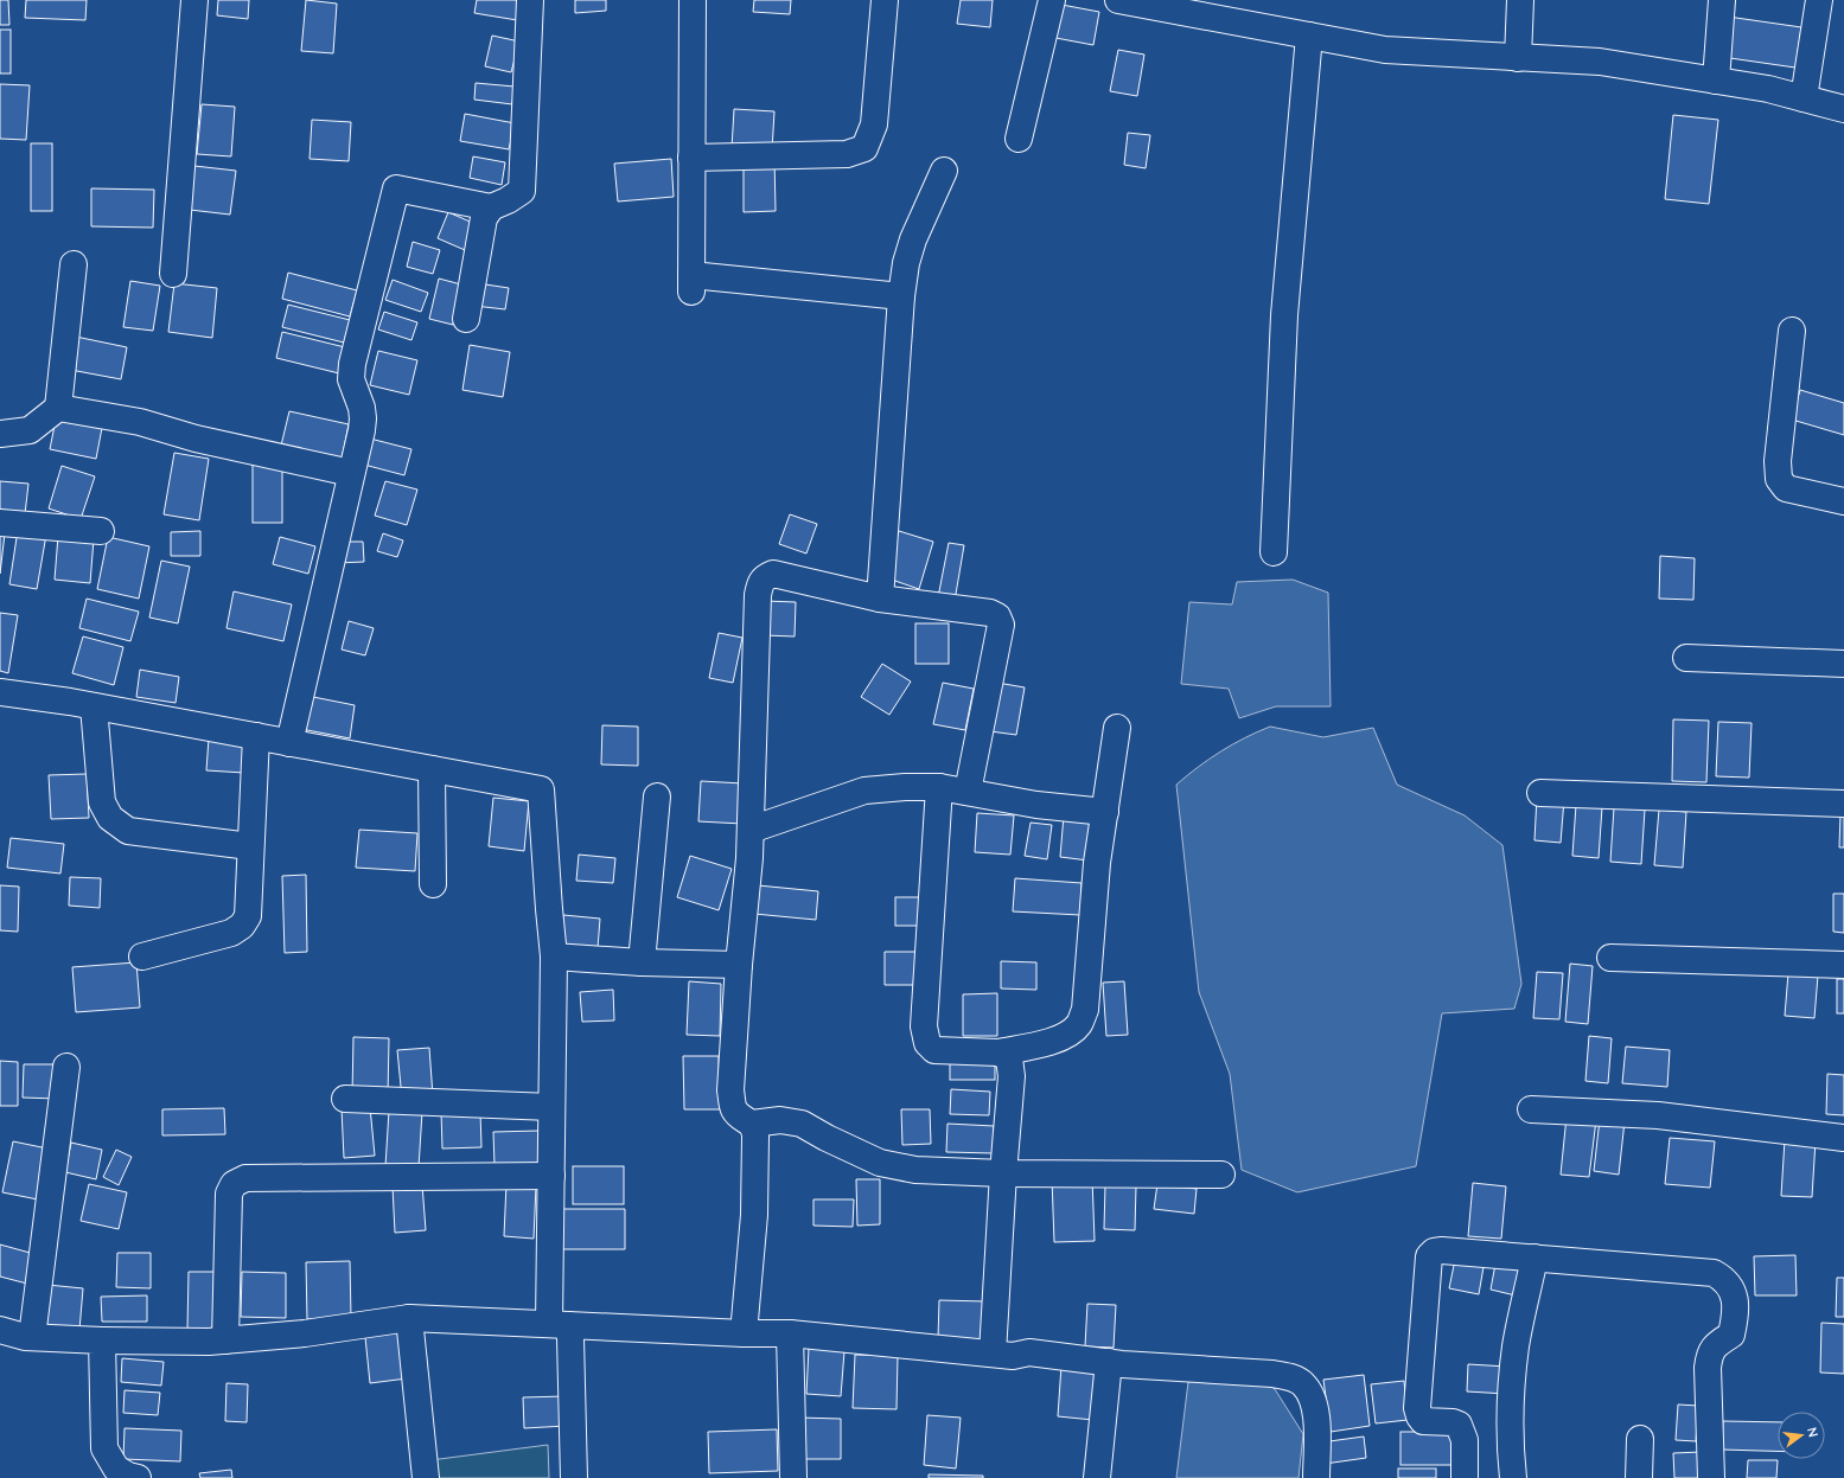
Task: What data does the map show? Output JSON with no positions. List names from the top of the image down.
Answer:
{
  "north": "right"
}
